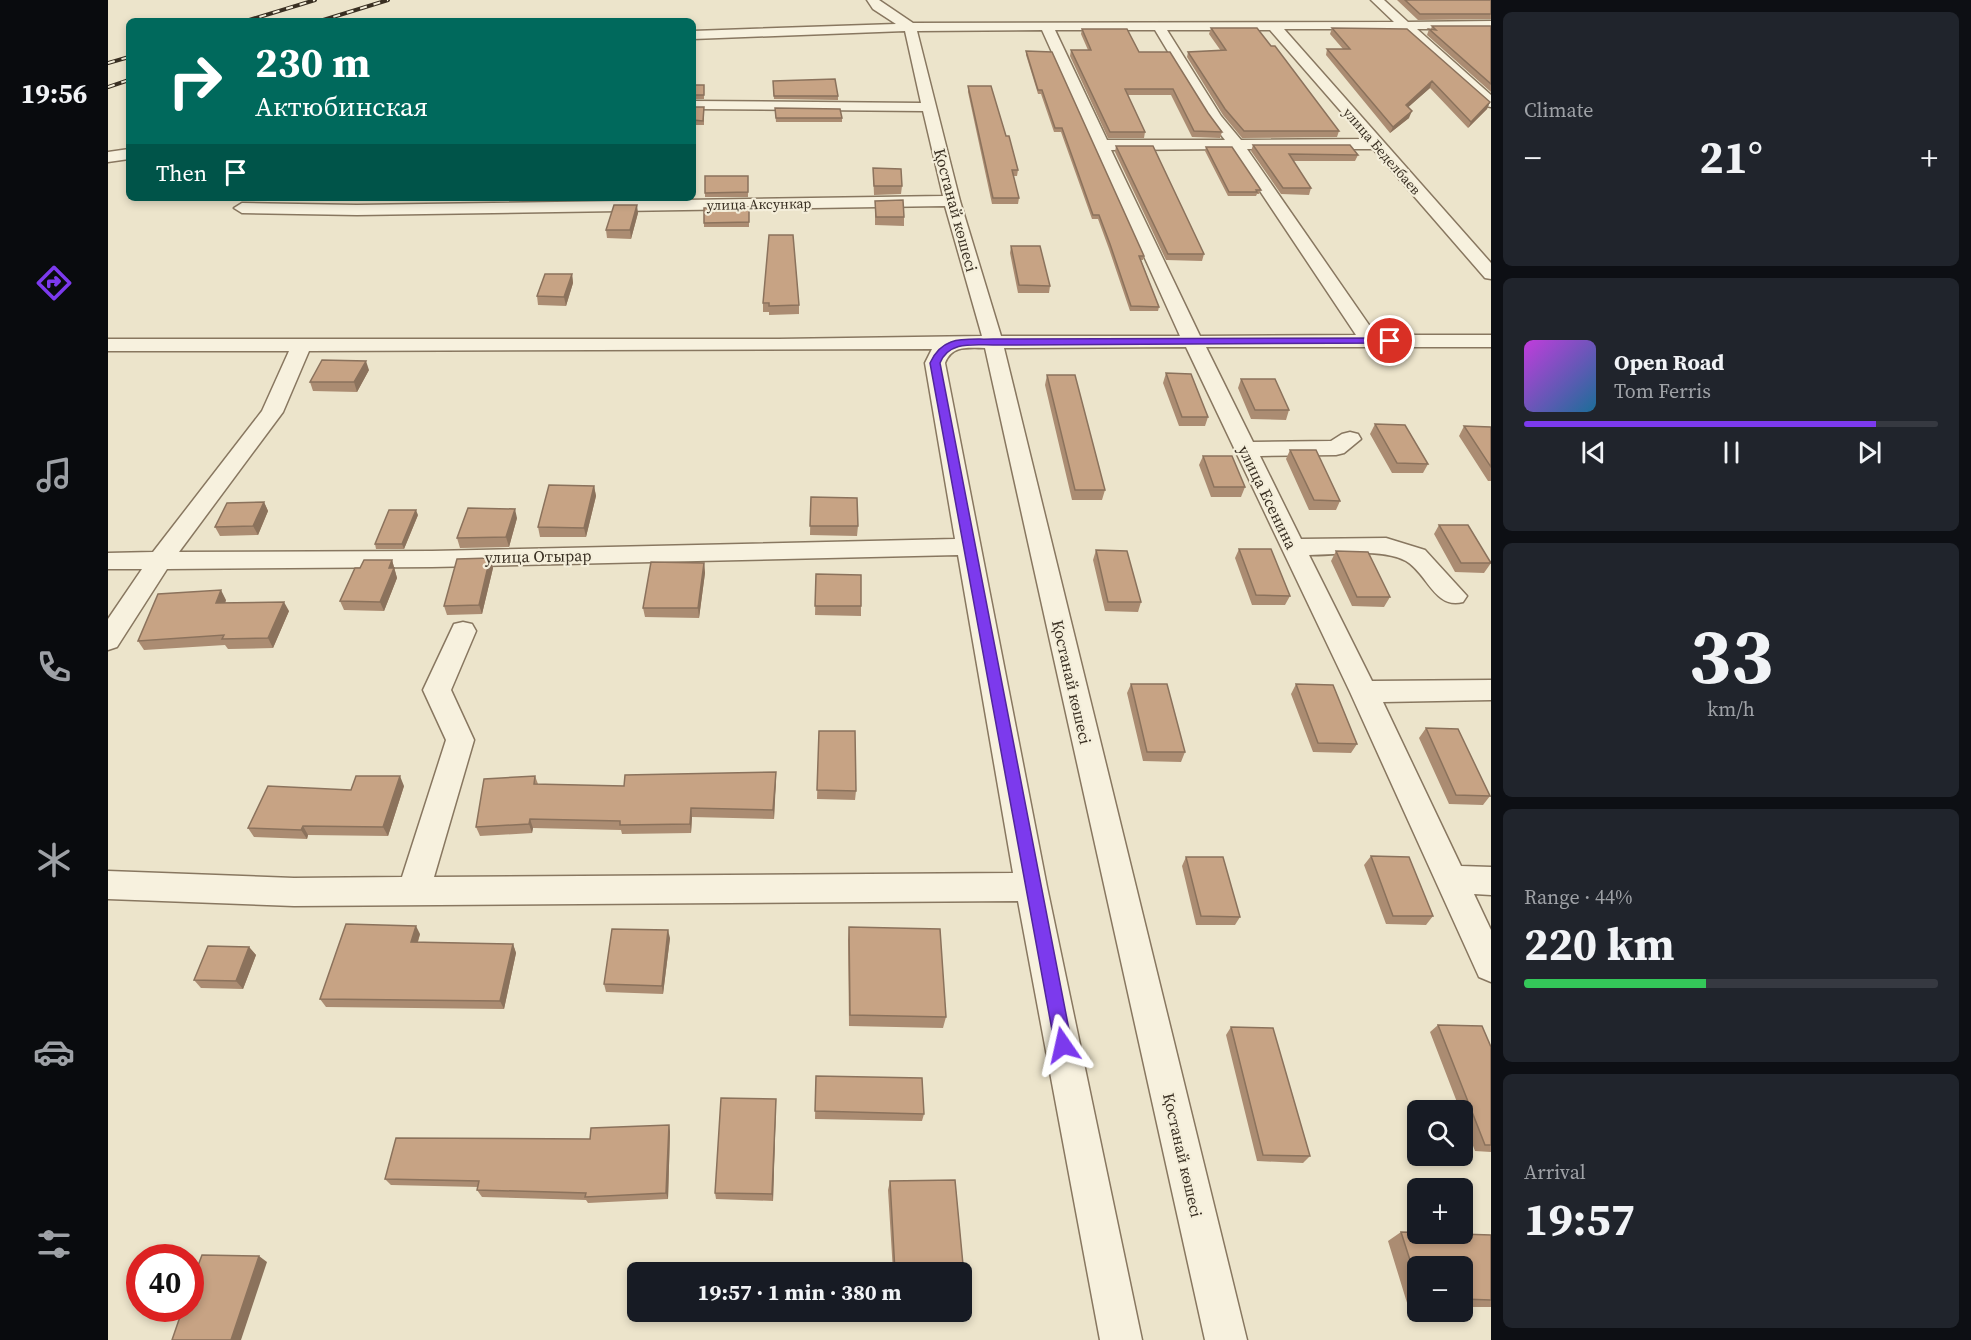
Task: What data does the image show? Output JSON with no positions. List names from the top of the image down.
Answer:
{
  "streets": {
    "street": [
      "улица Беделбаев",
      "улица Аксункар",
      "Қостанай көшесі",
      "улица Есенина",
      "улица Отырар"
    ]
  },
  "crossings": [
    ["улица Аксункар", "Қостанай көшесі"]
  ],
  "page": {
    "tabs": "19:56",
    "tile": [
      "Climate",
      ["33", "km/h"],
      ["Range · 44%", "220 km"],
      ["Arrival", "19:57"]
    ],
    "turn": ["230 m", "Актюбинская"],
    "heat": ["−", "21°", "+"],
    "then": "Then",
    "song": ["Open Road", "Tom Ferris"],
    "map_buttons": ["+", "−"],
    "limit": "40",
    "trip": "19:57 · 1 min · 380 m"
  }
}
